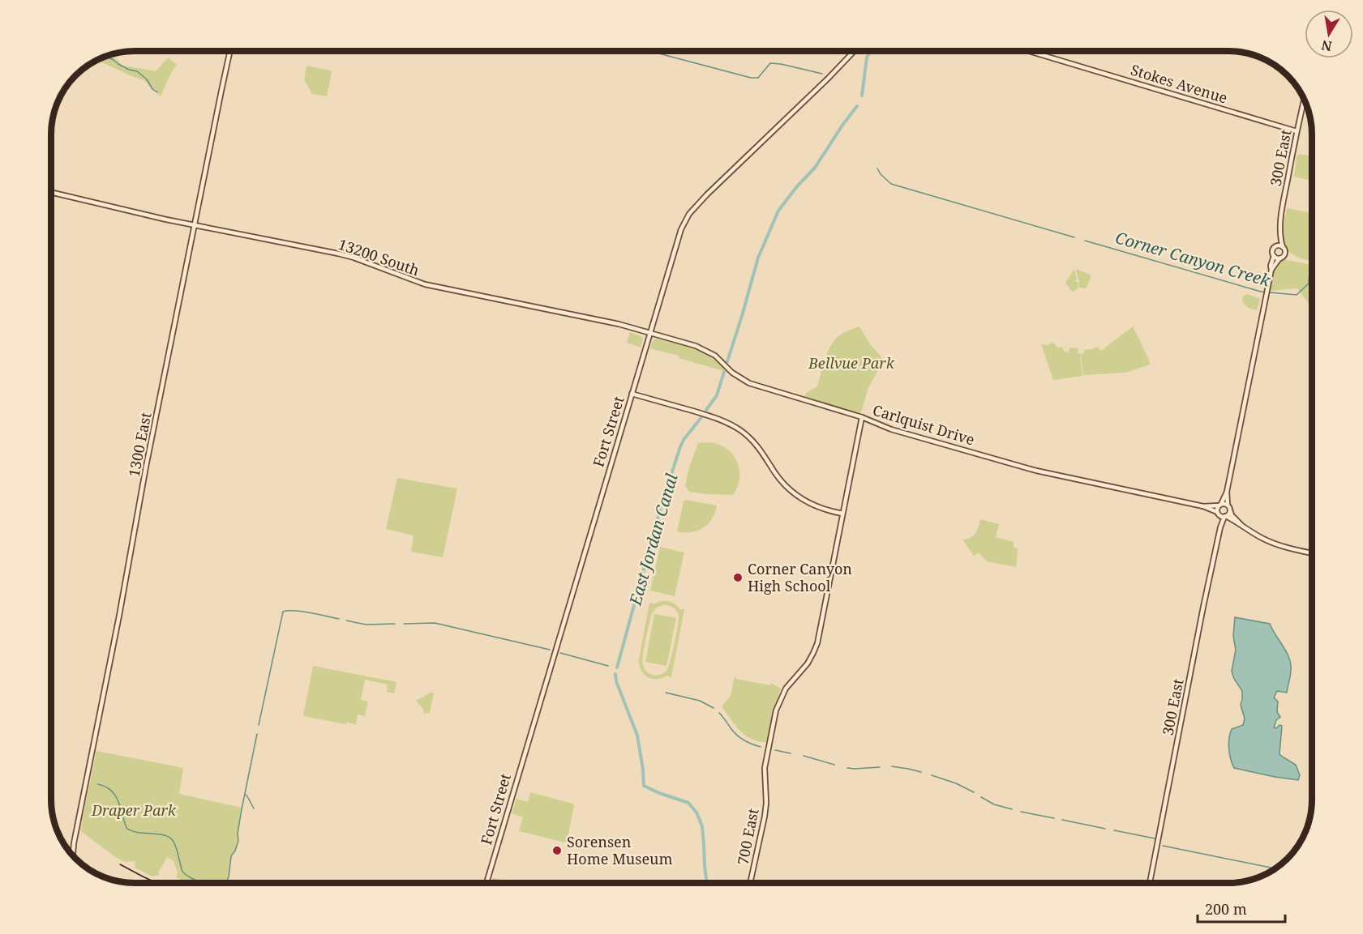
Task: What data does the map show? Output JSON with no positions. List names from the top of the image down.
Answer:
{
  "streets": {
    "street": [
      "Stokes Avenue",
      "300 East",
      "13200 South",
      "Carlquist Drive",
      "Fort Street",
      "1300 East",
      "700 East"
    ]
  },
  "crossings": [
    ["Stokes Avenue", "300 East"],
    ["300 East", "Carlquist Drive"],
    ["13200 South", "Carlquist Drive"],
    ["13200 South", "Fort Street"],
    ["13200 South", "1300 East"],
    ["Carlquist Drive", "Fort Street"]
  ],
  "water": ["Corner Canyon Creek", "East Jordan Canal"],
  "parks": ["Bellvue Park", "Draper Park"],
  "places": ["Corner Canyon High School", "Sorensen Home Museum"],
  "scale_bar": "200 m",
  "north": "bottom"
}
